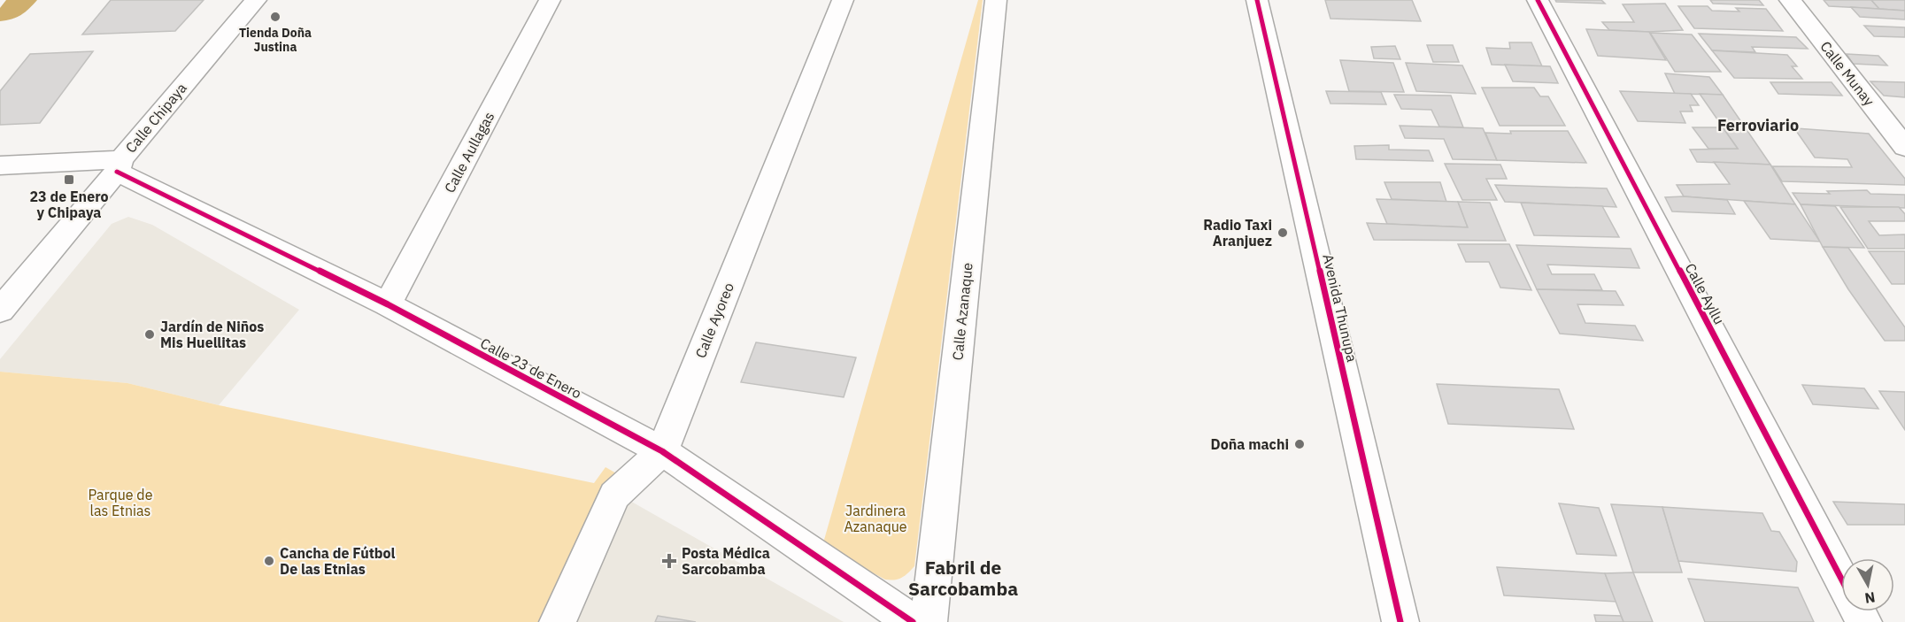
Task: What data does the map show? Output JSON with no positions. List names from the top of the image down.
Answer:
{
  "streets": {
    "street": [
      "Calle Munay",
      "Calle Chipaya",
      "Calle Aullagas",
      "Calle Ayllu",
      "Avenida Thunupa",
      "Calle Azanaque",
      "Calle Ayoreo",
      "Calle 23 de Enero"
    ]
  },
  "crossings": [
    ["Calle Chipaya", "Calle 23 de Enero"],
    ["Calle Aullagas", "Calle 23 de Enero"],
    ["Calle Ayoreo", "Calle 23 de Enero"]
  ],
  "districts": ["Ferroviario", "Fabril de Sarcobamba"],
  "parks": ["Parque de las Etnias", "Jardinera Azanaque"],
  "places": {
    "other": [
      "Tienda Doña Justina",
      "Radio Taxi Aranjuez",
      "Jardín de Niños Mis Huellitas",
      "Doña machi",
      "Cancha de Fútbol De las Etnias"
    ],
    "transit": ["23 de Enero y Chipaya"],
    "health": ["Posta Médica Sarcobamba"]
  },
  "north": "bottom"
}
